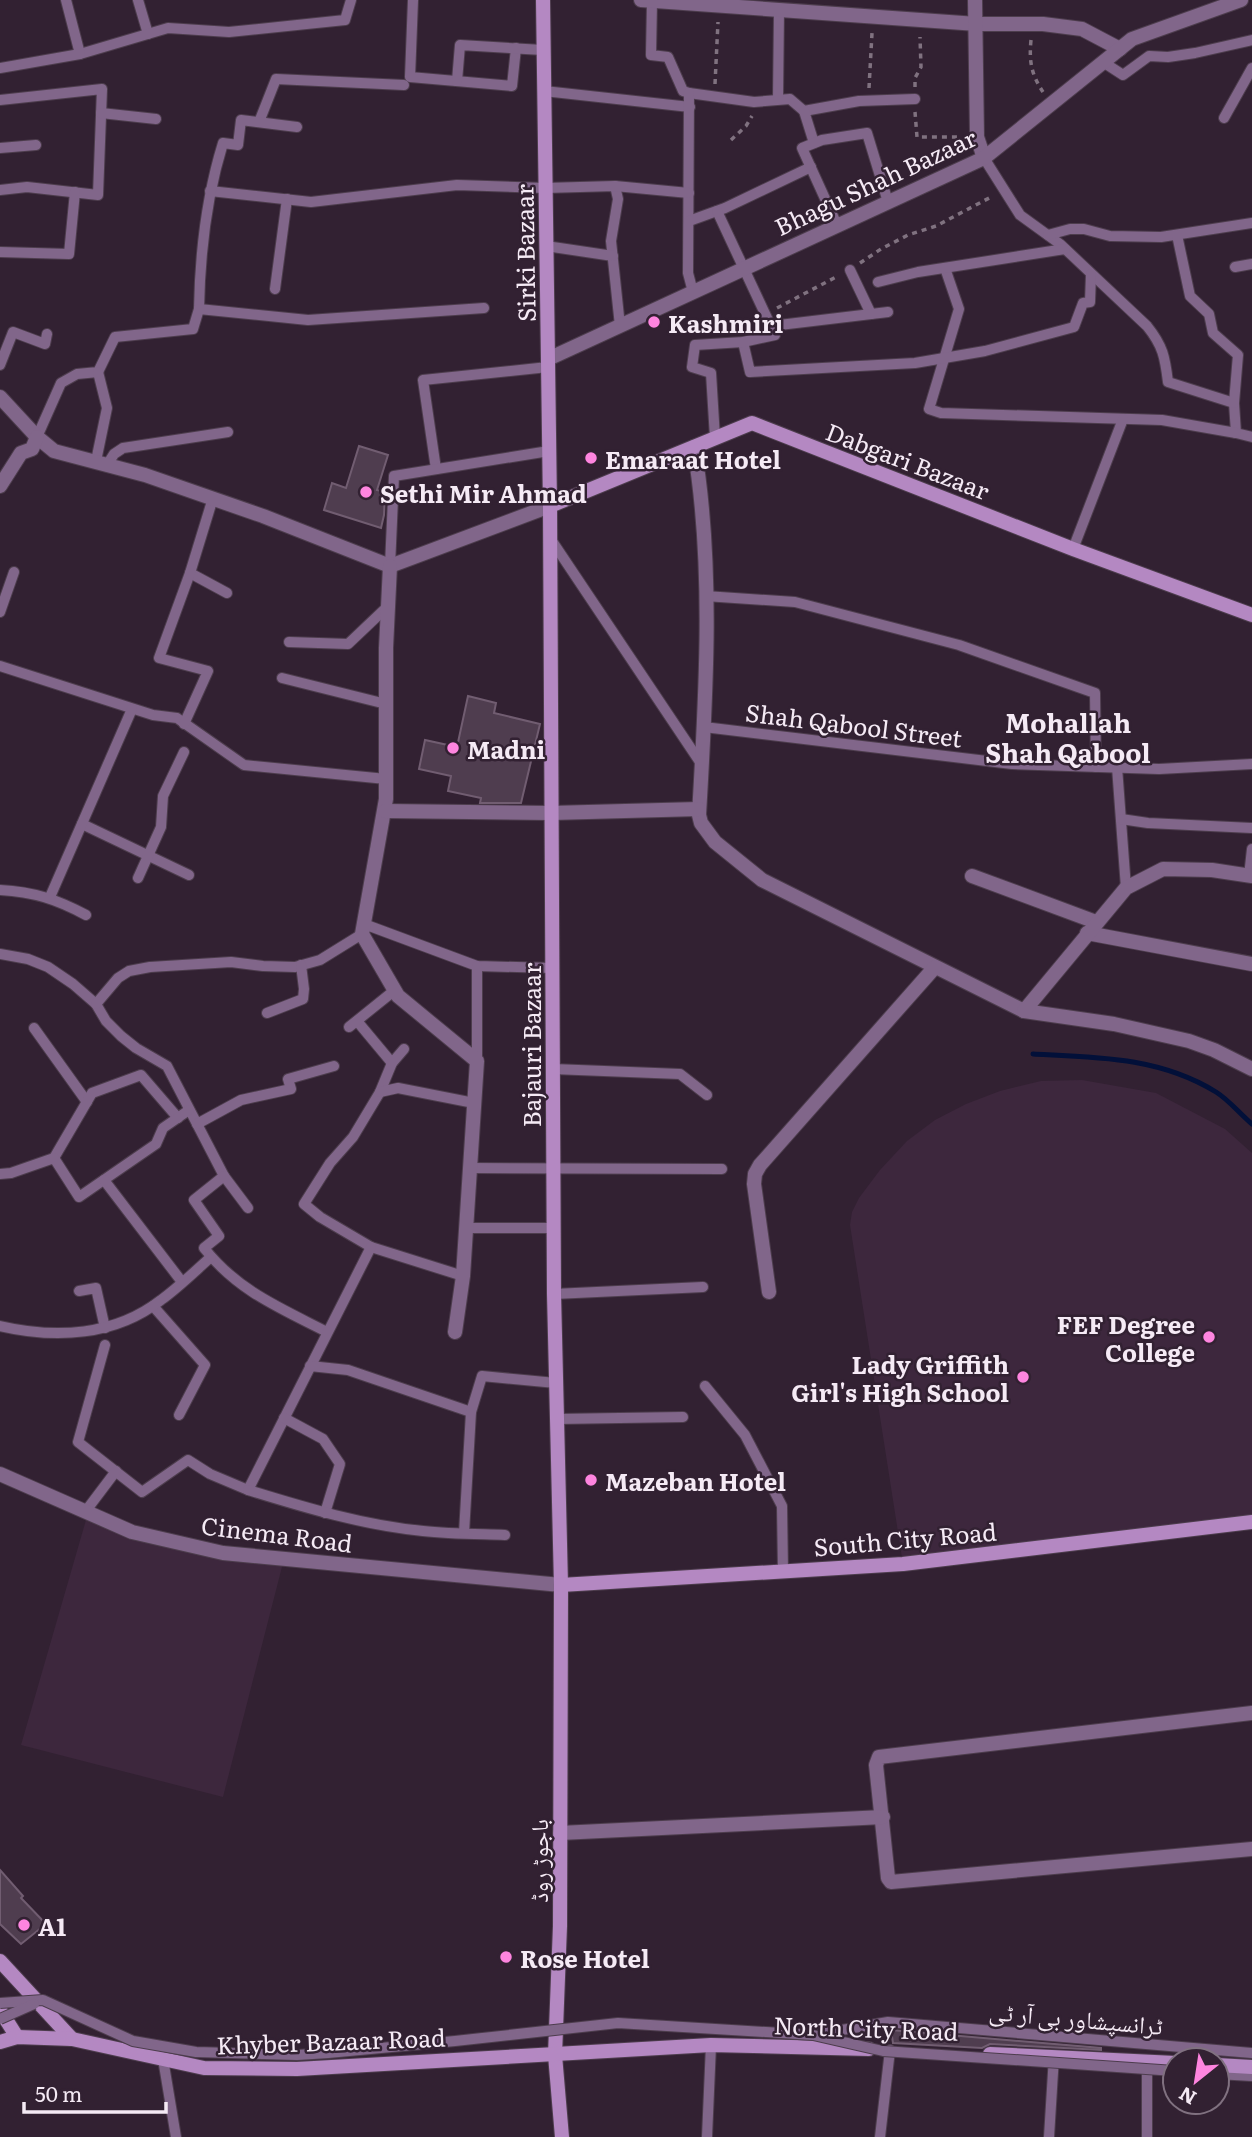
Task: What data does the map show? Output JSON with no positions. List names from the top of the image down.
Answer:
{
  "streets": {
    "main road": [
      "Sirki Bazaar",
      "Dabgari Bazaar",
      "Bajauri Bazaar",
      "South City Road",
      "باجوڑ روڈ",
      "North City Road",
      "Khyber Bazaar Road"
    ],
    "street": ["Bhagu Shah Bazaar", "Cinema Road"],
    "lane": ["Shah Qabool Street", "ٹرانسپشاور بی آر ٹی"]
  },
  "crossings": [
    ["Bhagu Shah Bazaar", "Sirki Bazaar"],
    ["Sirki Bazaar", "Dabgari Bazaar"],
    ["Sirki Bazaar", "Bajauri Bazaar"],
    ["Dabgari Bazaar", "Bajauri Bazaar"],
    ["Bajauri Bazaar", "Cinema Road"],
    ["Bajauri Bazaar", "South City Road"],
    ["Bajauri Bazaar", "باجوڑ روڈ"],
    ["Cinema Road", "South City Road"],
    ["Cinema Road", "باجوڑ روڈ"],
    ["South City Road", "باجوڑ روڈ"],
    ["باجوڑ روڈ", "North City Road"],
    ["باجوڑ روڈ", "Khyber Bazaar Road"],
    ["North City Road", "Khyber Bazaar Road"]
  ],
  "districts": ["Mohallah Shah Qabool"],
  "places": [
    "Kashmiri",
    "Emaraat Hotel",
    "Sethi Mir Ahmad",
    "Madni",
    "FEF Degree College",
    "Lady Griffith Girl's High School",
    "Mazeban Hotel",
    "A1",
    "Rose Hotel"
  ],
  "scale_bar": "50 m",
  "north": "bottom left"
}
